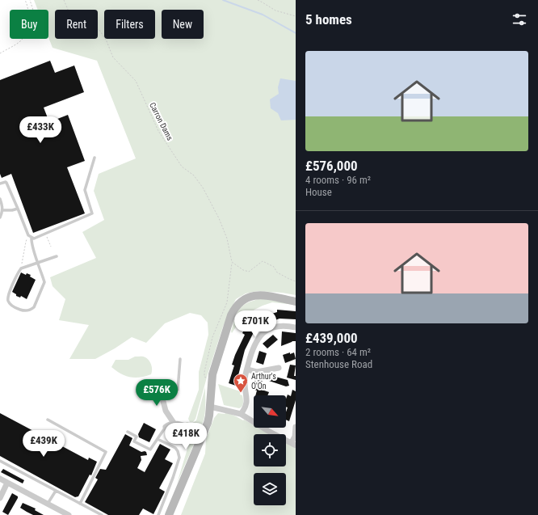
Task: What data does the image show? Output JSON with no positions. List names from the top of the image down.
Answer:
{
  "streets": {
    "path": ["Carron Dams"]
  },
  "places": {
    "place": ["Arthur's O'On"]
  },
  "north": "bottom right",
  "page": {
    "heading": "5 homes",
    "chip": [
      "Buy",
      "Rent",
      "Filters",
      "New"
    ],
    "list": [
      {
        "name": "£576,000",
        "note": "4 rooms · 96 m² · House"
      },
      {
        "name": "£439,000",
        "note": "2 rooms · 64 m² · Stenhouse Road"
      }
    ],
    "price": [
      "£433K",
      "£701K",
      "£576K",
      "£418K",
      "£439K"
    ]
  }
}
